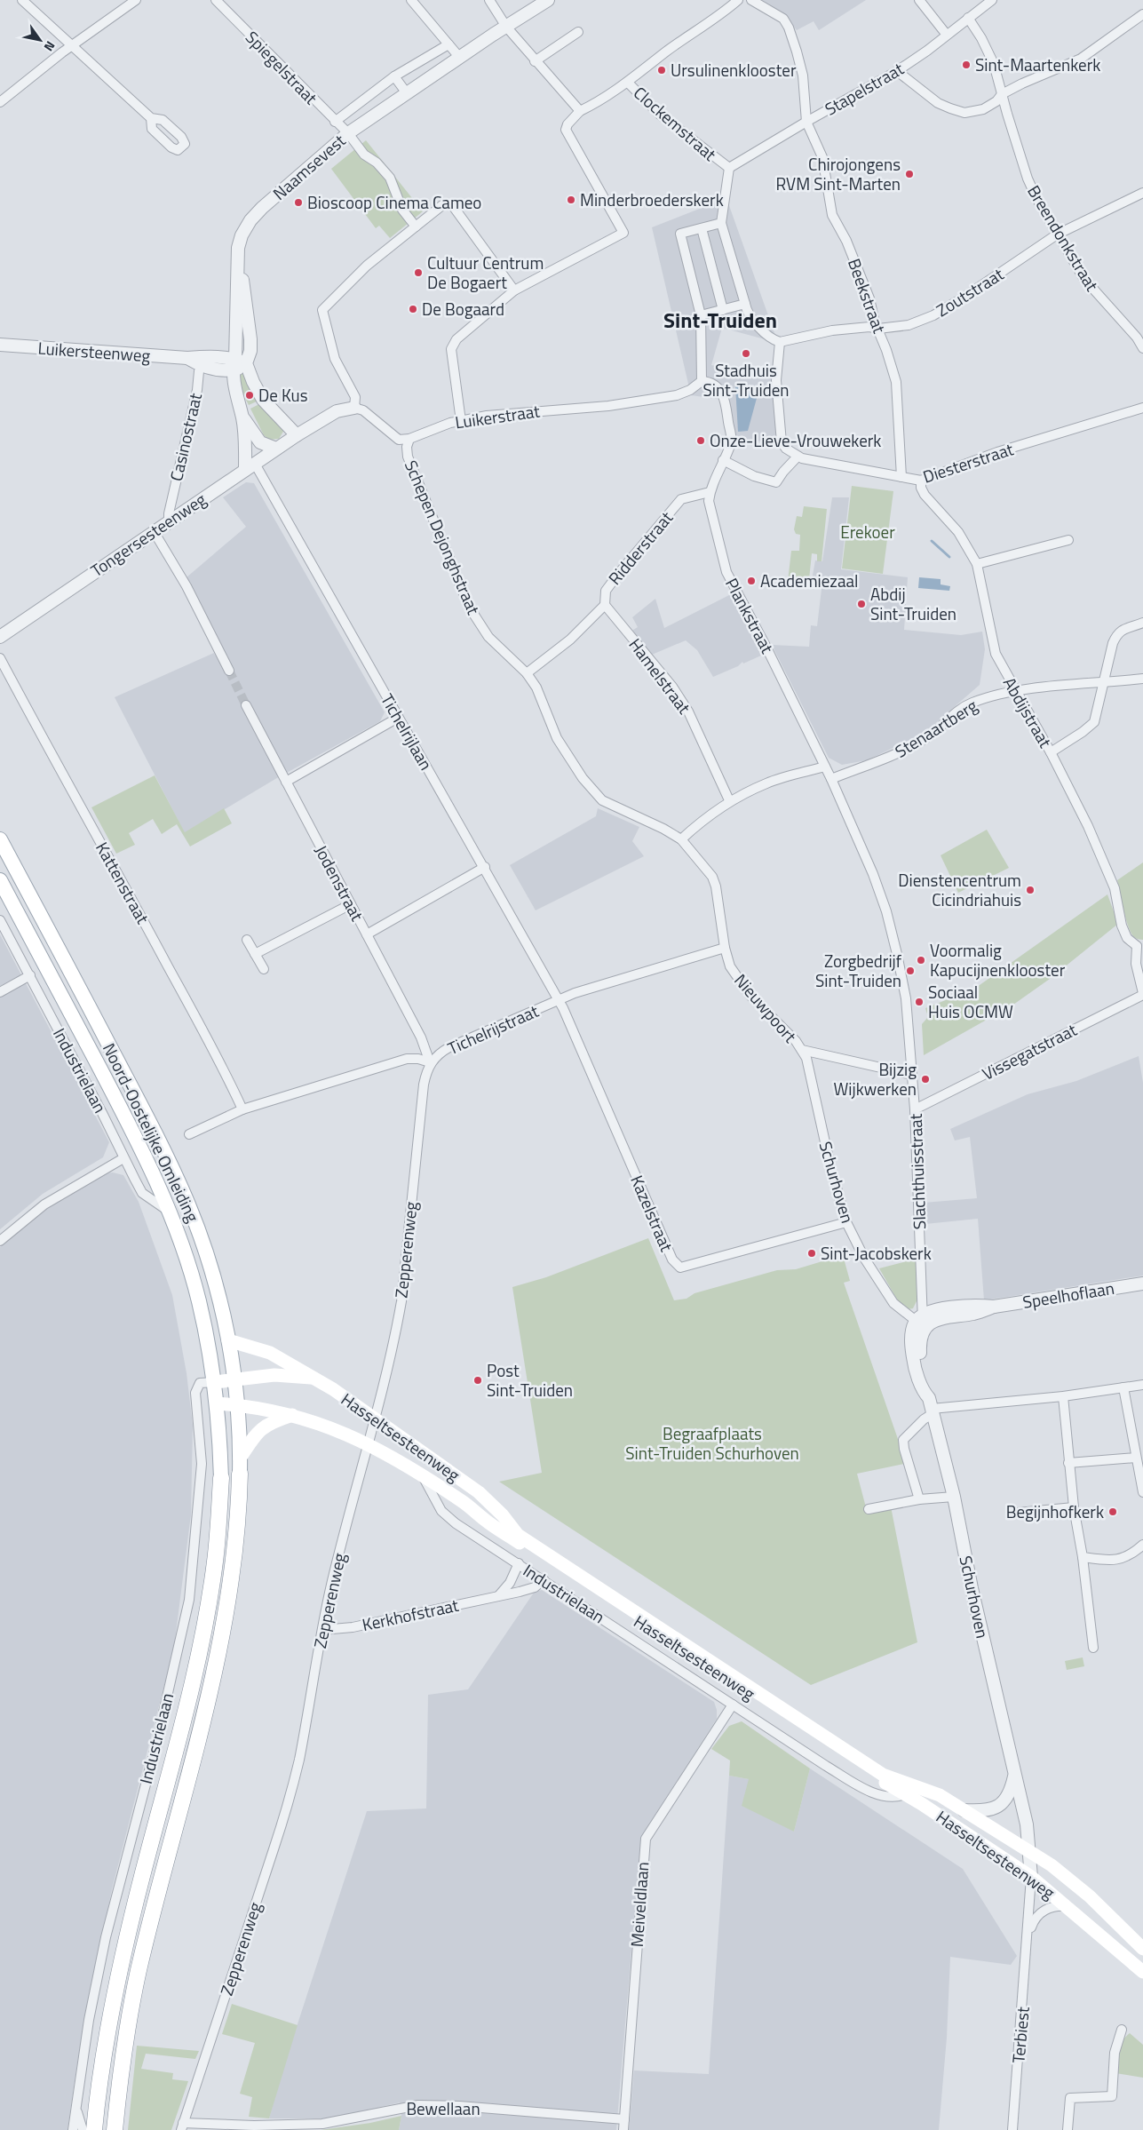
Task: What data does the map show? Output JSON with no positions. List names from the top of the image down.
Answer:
{
  "streets": {
    "main road": ["Noord-Oostelijke Omleiding", "Hasseltsesteenweg"],
    "street": [
      "Spiegelstraat",
      "Stapelstraat",
      "Clockemstraat",
      "Naamsevest",
      "Breendonkstraat",
      "Zoutstraat",
      "Beekstraat",
      "Luikersteenweg",
      "Luikerstraat",
      "Casinostraat",
      "Diesterstraat",
      "Tongersesteenweg",
      "Schepen Dejonghstraat",
      "Ridderstraat",
      "Plankstraat",
      "Hamelstraat",
      "Abdijstraat",
      "Stenaartberg",
      "Tichelrijlaan",
      "Kattenstraat",
      "Jodenstraat",
      "Nieuwpoort",
      "Tichelrijstraat",
      "Vissegatstraat",
      "Industrielaan",
      "Slachthuisstraat",
      "Schurhoven",
      "Kazelstraat",
      "Zepperenweg",
      "Speelhoflaan",
      "Kerkhofstraat",
      "Meiveldlaan",
      "Terbiest",
      "Bewellaan"
    ]
  },
  "crossings": [
    ["Spiegelstraat", "Naamsevest"],
    ["Stapelstraat", "Clockemstraat"],
    ["Stapelstraat", "Breendonkstraat"],
    ["Stapelstraat", "Beekstraat"],
    ["Naamsevest", "Luikersteenweg"],
    ["Naamsevest", "Tongersesteenweg"],
    ["Naamsevest", "Tichelrijlaan"],
    ["Breendonkstraat", "Zoutstraat"],
    ["Zoutstraat", "Beekstraat"],
    ["Beekstraat", "Diesterstraat"],
    ["Luikersteenweg", "Casinostraat"],
    ["Luikerstraat", "Schepen Dejonghstraat"],
    ["Luikerstraat", "Plankstraat"],
    ["Casinostraat", "Tongersesteenweg"],
    ["Diesterstraat", "Abdijstraat"],
    ["Tongersesteenweg", "Tichelrijlaan"],
    ["Schepen Dejonghstraat", "Ridderstraat"],
    ["Schepen Dejonghstraat", "Nieuwpoort"],
    ["Ridderstraat", "Plankstraat"],
    ["Ridderstraat", "Hamelstraat"],
    ["Plankstraat", "Stenaartberg"],
    ["Plankstraat", "Slachthuisstraat"],
    ["Abdijstraat", "Stenaartberg"],
    ["Abdijstraat", "Vissegatstraat"],
    ["Stenaartberg", "Slachthuisstraat"],
    ["Tichelrijlaan", "Tichelrijstraat"],
    ["Tichelrijlaan", "Kazelstraat"],
    ["Kattenstraat", "Tichelrijstraat"],
    ["Jodenstraat", "Tichelrijstraat"],
    ["Jodenstraat", "Zepperenweg"],
    ["Nieuwpoort", "Tichelrijstraat"],
    ["Nieuwpoort", "Slachthuisstraat"],
    ["Nieuwpoort", "Schurhoven"],
    ["Tichelrijstraat", "Kazelstraat"],
    ["Tichelrijstraat", "Zepperenweg"],
    ["Vissegatstraat", "Slachthuisstraat"],
    ["Industrielaan", "Noord-Oostelijke Omleiding"],
    ["Industrielaan", "Hasseltsesteenweg"],
    ["Industrielaan", "Kerkhofstraat"],
    ["Industrielaan", "Meiveldlaan"],
    ["Noord-Oostelijke Omleiding", "Hasseltsesteenweg"],
    ["Slachthuisstraat", "Schurhoven"],
    ["Slachthuisstraat", "Speelhoflaan"],
    ["Schurhoven", "Kazelstraat"],
    ["Schurhoven", "Speelhoflaan"],
    ["Schurhoven", "Hasseltsesteenweg"],
    ["Schurhoven", "Terbiest"],
    ["Zepperenweg", "Hasseltsesteenweg"],
    ["Zepperenweg", "Kerkhofstraat"],
    ["Zepperenweg", "Bewellaan"],
    ["Hasseltsesteenweg", "Terbiest"],
    ["Meiveldlaan", "Bewellaan"]
  ],
  "districts": ["Sint-Truiden"],
  "parks": ["Erekoer", "Begraafplaats Sint-Truiden Schurhoven"],
  "places": [
    "Sint-Maartenkerk",
    "Ursulinenklooster",
    "Chirojongens RVM Sint-Marten",
    "Minderbroederskerk",
    "Bioscoop Cinema Cameo",
    "Cultuur Centrum De Bogaert",
    "De Bogaard",
    "Stadhuis Sint-Truiden",
    "De Kus",
    "Onze-Lieve-Vrouwekerk",
    "Academiezaal",
    "Abdij Sint-Truiden",
    "Dienstencentrum Cicindriahuis",
    "Voormalig Kapucijnenklooster",
    "Zorgbedrijf Sint-Truiden",
    "Sociaal Huis OCMW",
    "Bijzig Wijkwerken",
    "Sint-Jacobskerk",
    "Post Sint-Truiden",
    "Begijnhofkerk"
  ],
  "north": "bottom right"
}
